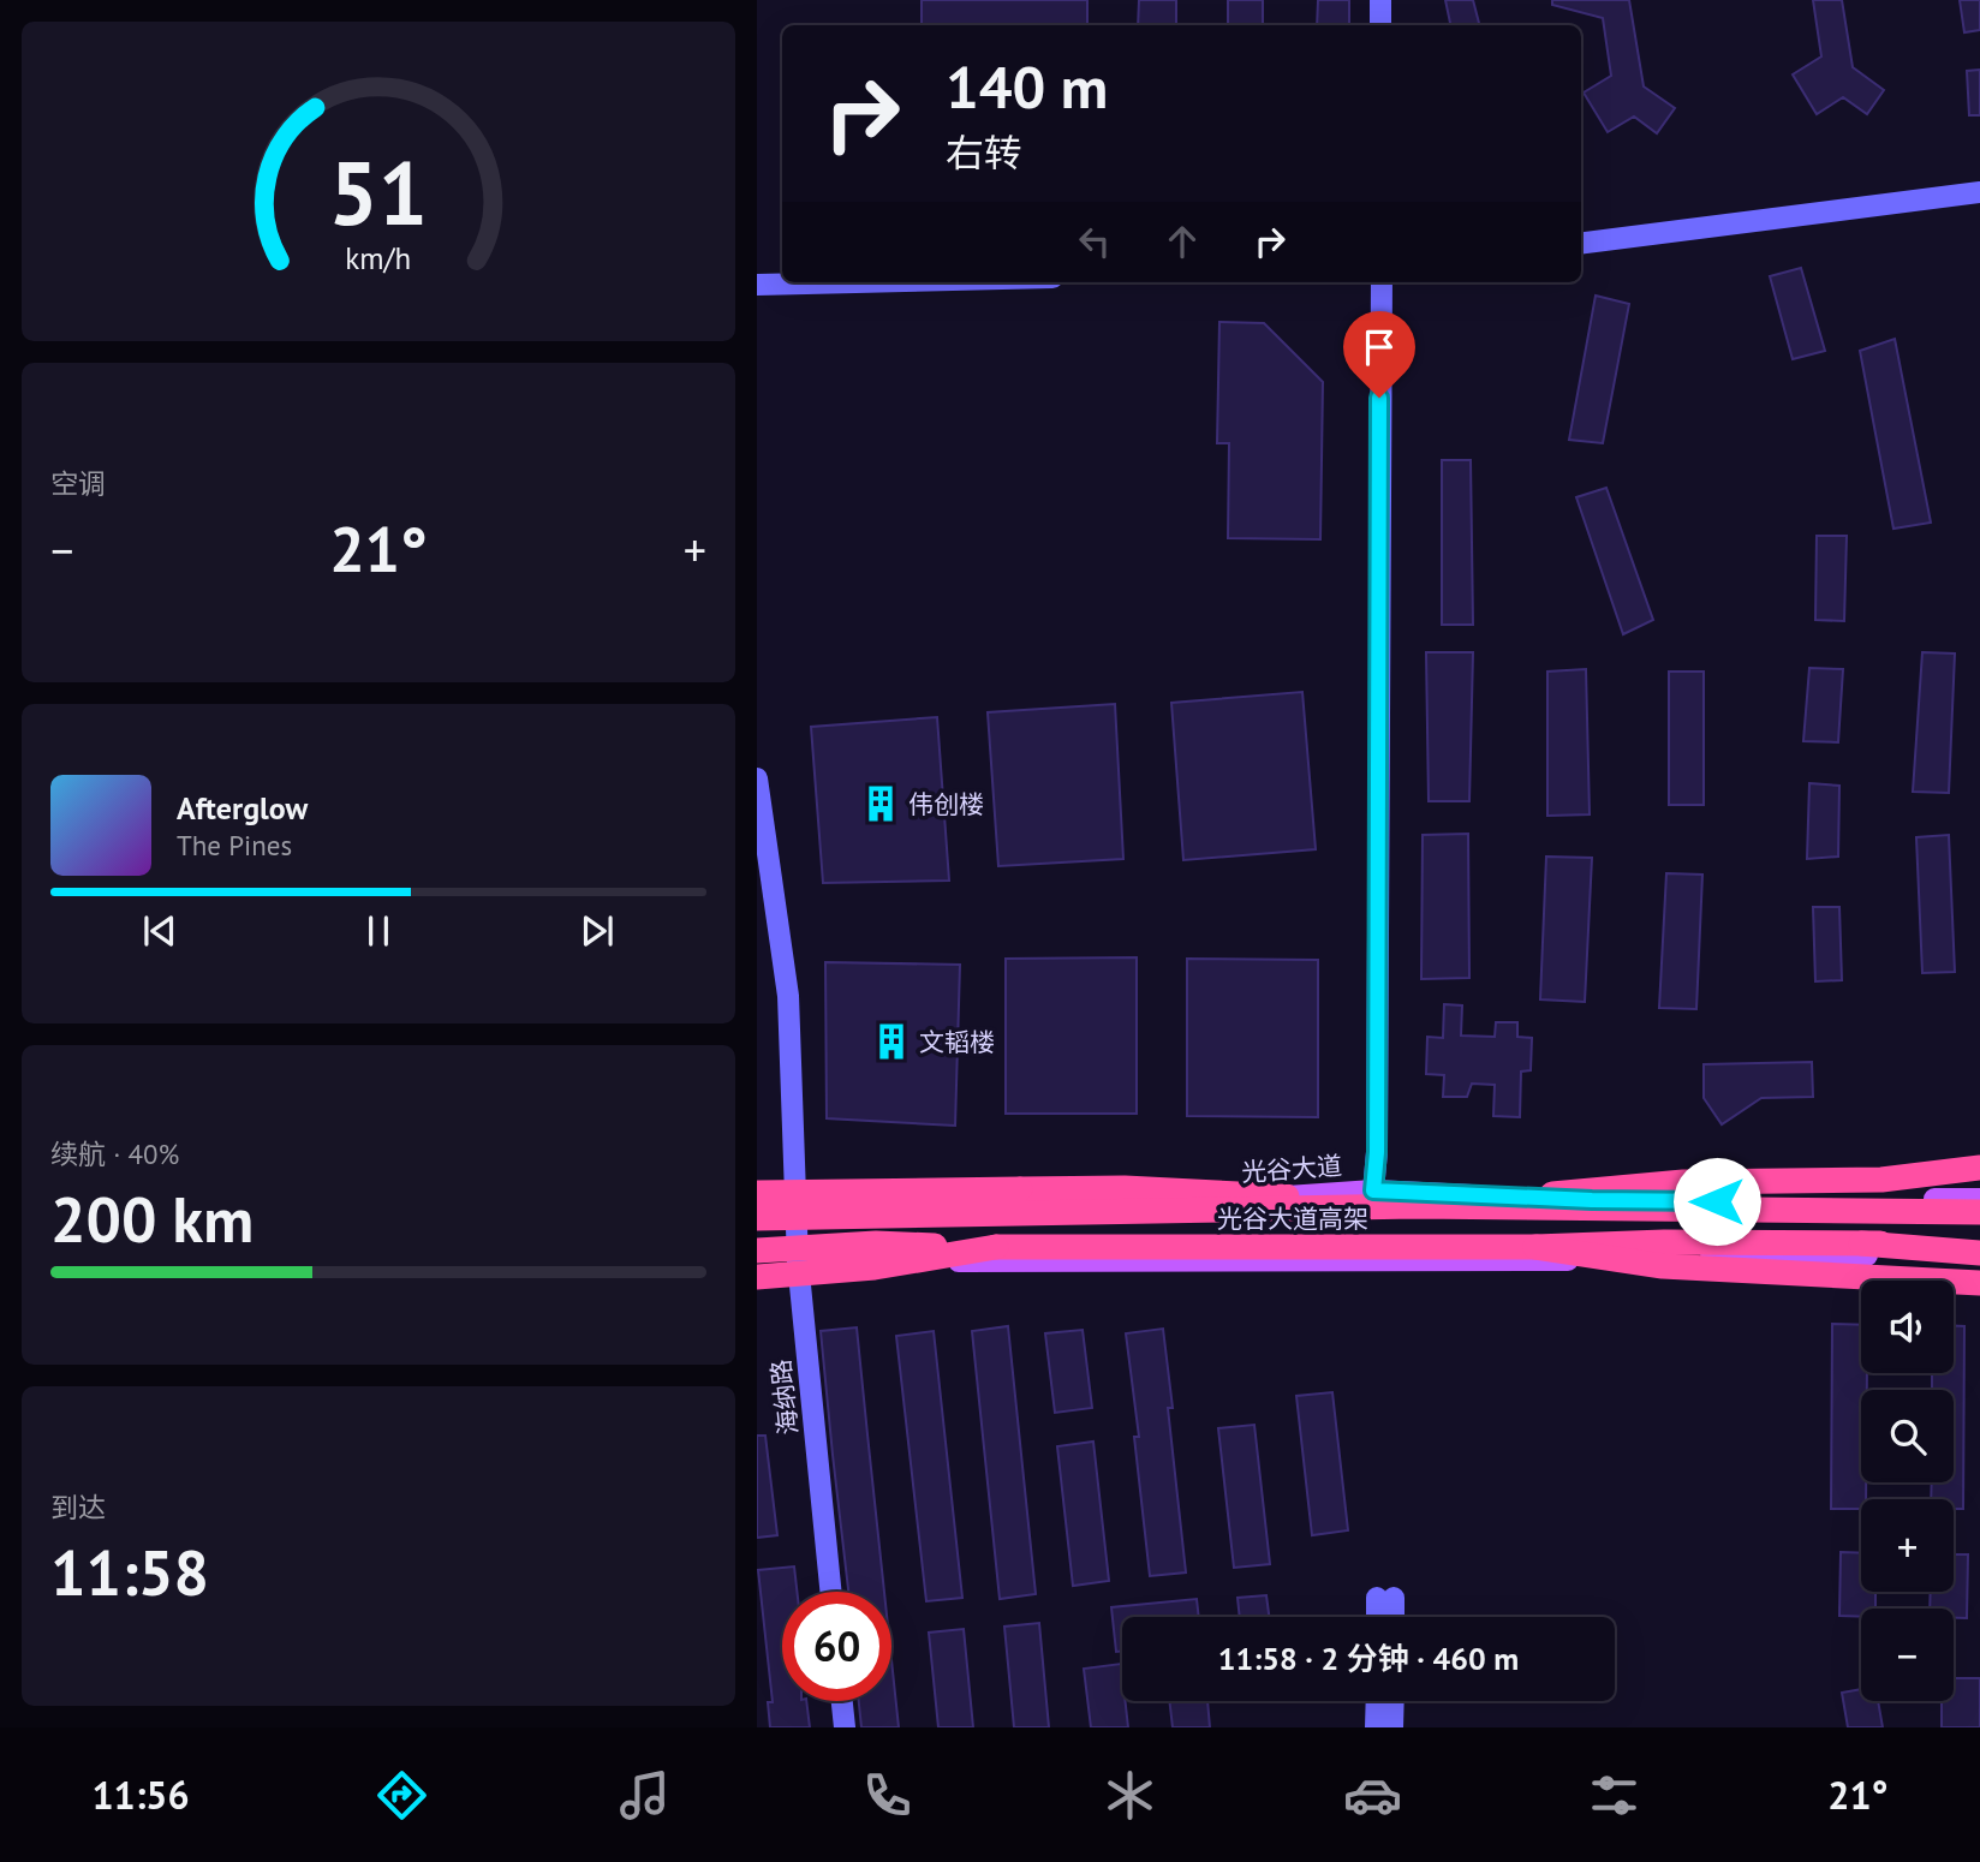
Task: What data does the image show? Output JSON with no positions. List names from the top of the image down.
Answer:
{
  "streets": {
    "highway": ["光谷大道高架"],
    "main road": ["光谷大道"],
    "street": ["海纳路"]
  },
  "crossings": [
    ["光谷大道", "海纳路"]
  ],
  "places": {
    "building": ["伟创楼", "文韬楼"]
  },
  "page": {
    "turn": ["140 m", "右转"],
    "tile": [
      "空调",
      ["续航 · 40%", "200 km"],
      ["到达", "11:58"]
    ],
    "heat": ["−", "21°", "+"],
    "song": ["Afterglow", "The Pines"],
    "map_buttons": ["+", "−"],
    "limit": "60",
    "trip": "11:58 · 2 分钟 · 460 m",
    "tabs": ["11:56", "21°"],
    "gauge": ["51", "km/h"]
  }
}
